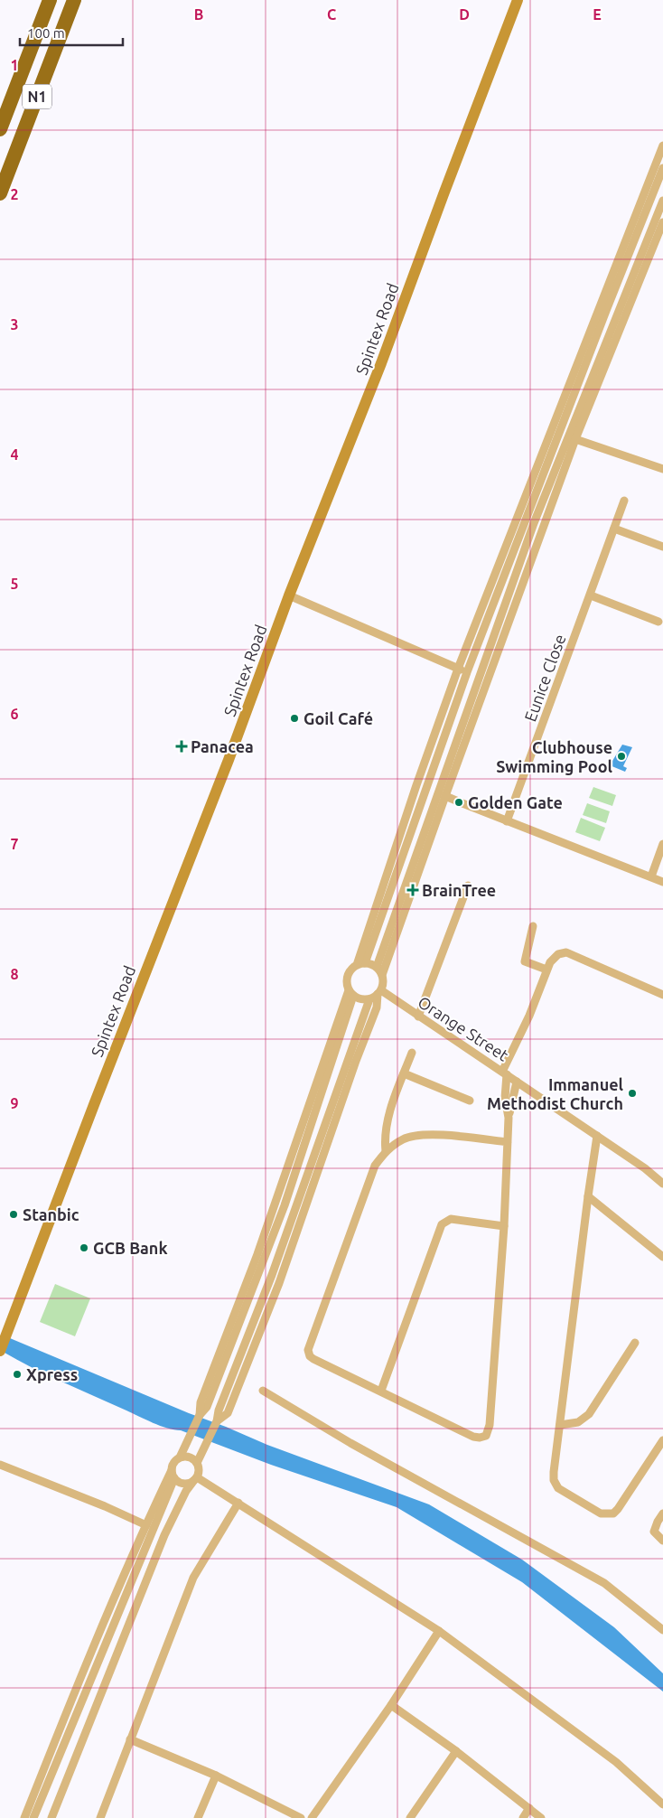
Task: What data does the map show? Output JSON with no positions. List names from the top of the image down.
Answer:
{
  "streets": {
    "highway": ["N1"],
    "main road": ["Spintex Road"],
    "street": ["Eunice Close", "Orange Street"]
  },
  "places": {
    "other": [
      "Goil Café",
      "Clubhouse Swimming Pool",
      "Golden Gate",
      "Immanuel Methodist Church",
      "Stanbic",
      "GCB Bank",
      "Xpress"
    ],
    "health": ["Panacea", "BrainTree"]
  },
  "scale_bar": "100 m",
  "grid": {
    "columns": [
      "B",
      "C",
      "D",
      "E"
    ],
    "rows": [
      "1",
      "2",
      "3",
      "4",
      "5",
      "6",
      "7",
      "8",
      "9"
    ]
  }
}
